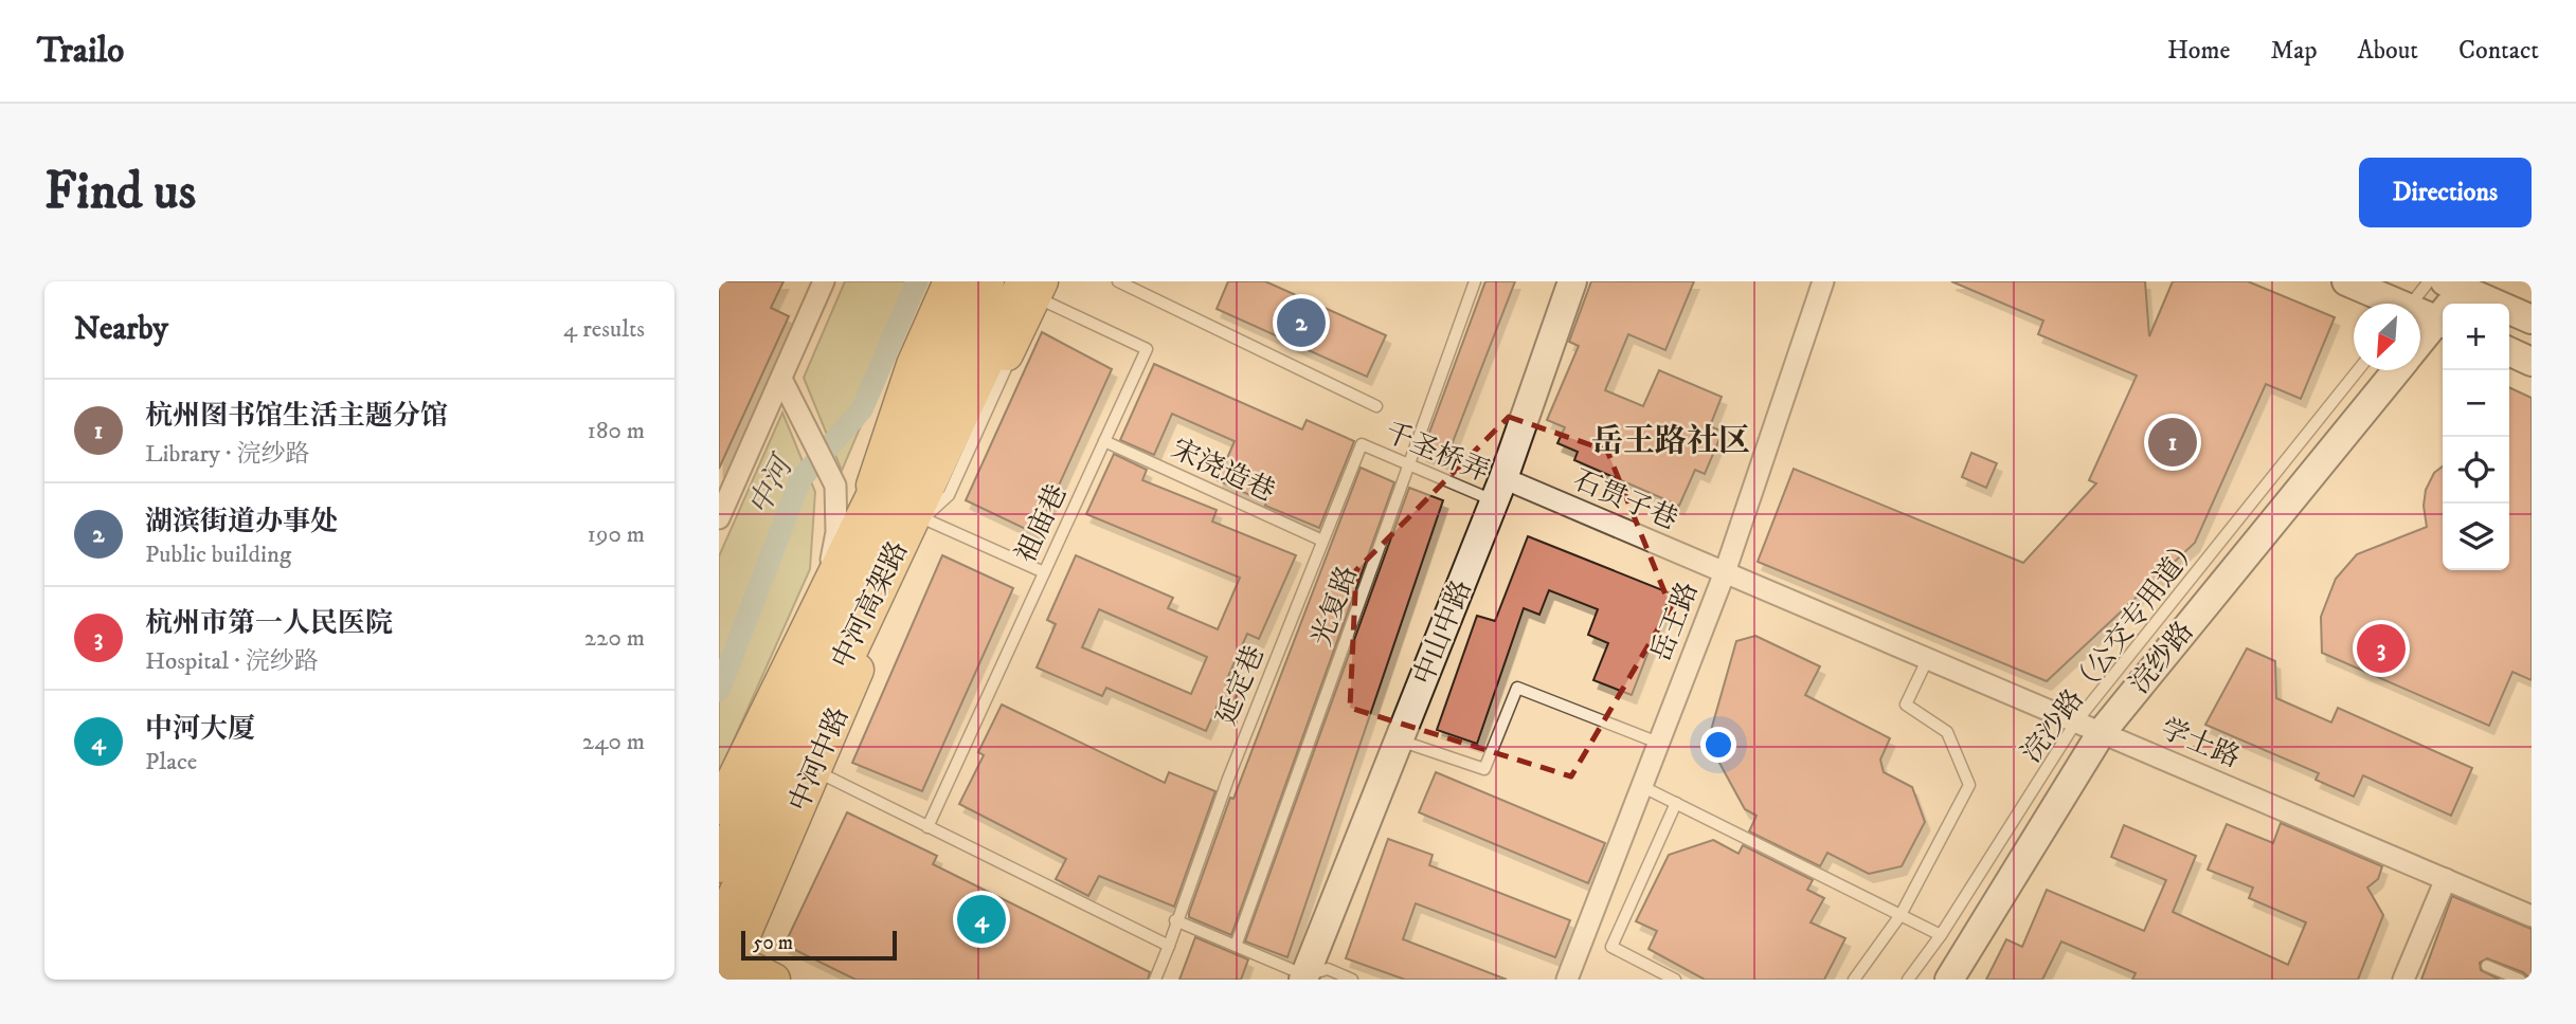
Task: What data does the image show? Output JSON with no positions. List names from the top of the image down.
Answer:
{
  "streets": {
    "highway": ["中河高架路"],
    "main road": ["中山中路", "浣纱路", "中河中路"],
    "street": ["石贯子巷", "岳王路", "学士路"],
    "lane": [
      "千圣桥弄",
      "宋浇造巷",
      "祖庙巷",
      "光复路",
      "浣沙路（公交专用道）",
      "延定巷"
    ]
  },
  "crossings": [
    ["千圣桥弄", "石贯子巷"],
    ["千圣桥弄", "光复路"],
    ["千圣桥弄", "中山中路"],
    ["千圣桥弄", "延定巷"],
    ["宋浇造巷", "祖庙巷"],
    ["宋浇造巷", "延定巷"],
    ["石贯子巷", "岳王路"],
    ["石贯子巷", "中山中路"],
    ["石贯子巷", "学士路"],
    ["祖庙巷", "中河高架路"],
    ["祖庙巷", "中河中路"],
    ["中河高架路", "中河中路"],
    ["岳王路", "学士路"],
    ["浣沙路（公交专用道）", "浣纱路"],
    ["浣沙路（公交专用道）", "学士路"],
    ["浣纱路", "学士路"]
  ],
  "districts": ["岳王路社区"],
  "water": ["中河"],
  "scale_bar": "50 m",
  "north": "bottom left",
  "page": {
    "header": "Trailo",
    "nav": [
      "Home",
      "Map",
      "About",
      "Contact"
    ],
    "buttons": "Directions",
    "title": "Find us",
    "heading": ["Nearby", "4 results"],
    "pins": [
      "2",
      "1",
      "3",
      "4"
    ],
    "map_buttons": ["+", "−"],
    "list": [
      {
        "mark": "1",
        "name": "杭州图书馆生活主题分馆",
        "note": "Library · 浣纱路",
        "value": "180 m"
      },
      {
        "mark": "2",
        "name": "湖滨街道办事处",
        "note": "Public building",
        "value": "190 m"
      },
      {
        "mark": "3",
        "name": "杭州市第一人民医院",
        "note": "Hospital · 浣纱路",
        "value": "220 m"
      },
      {
        "mark": "4",
        "name": "中河大厦",
        "note": "Place",
        "value": "240 m"
      }
    ],
    "scale": "50 m"
  }
}
